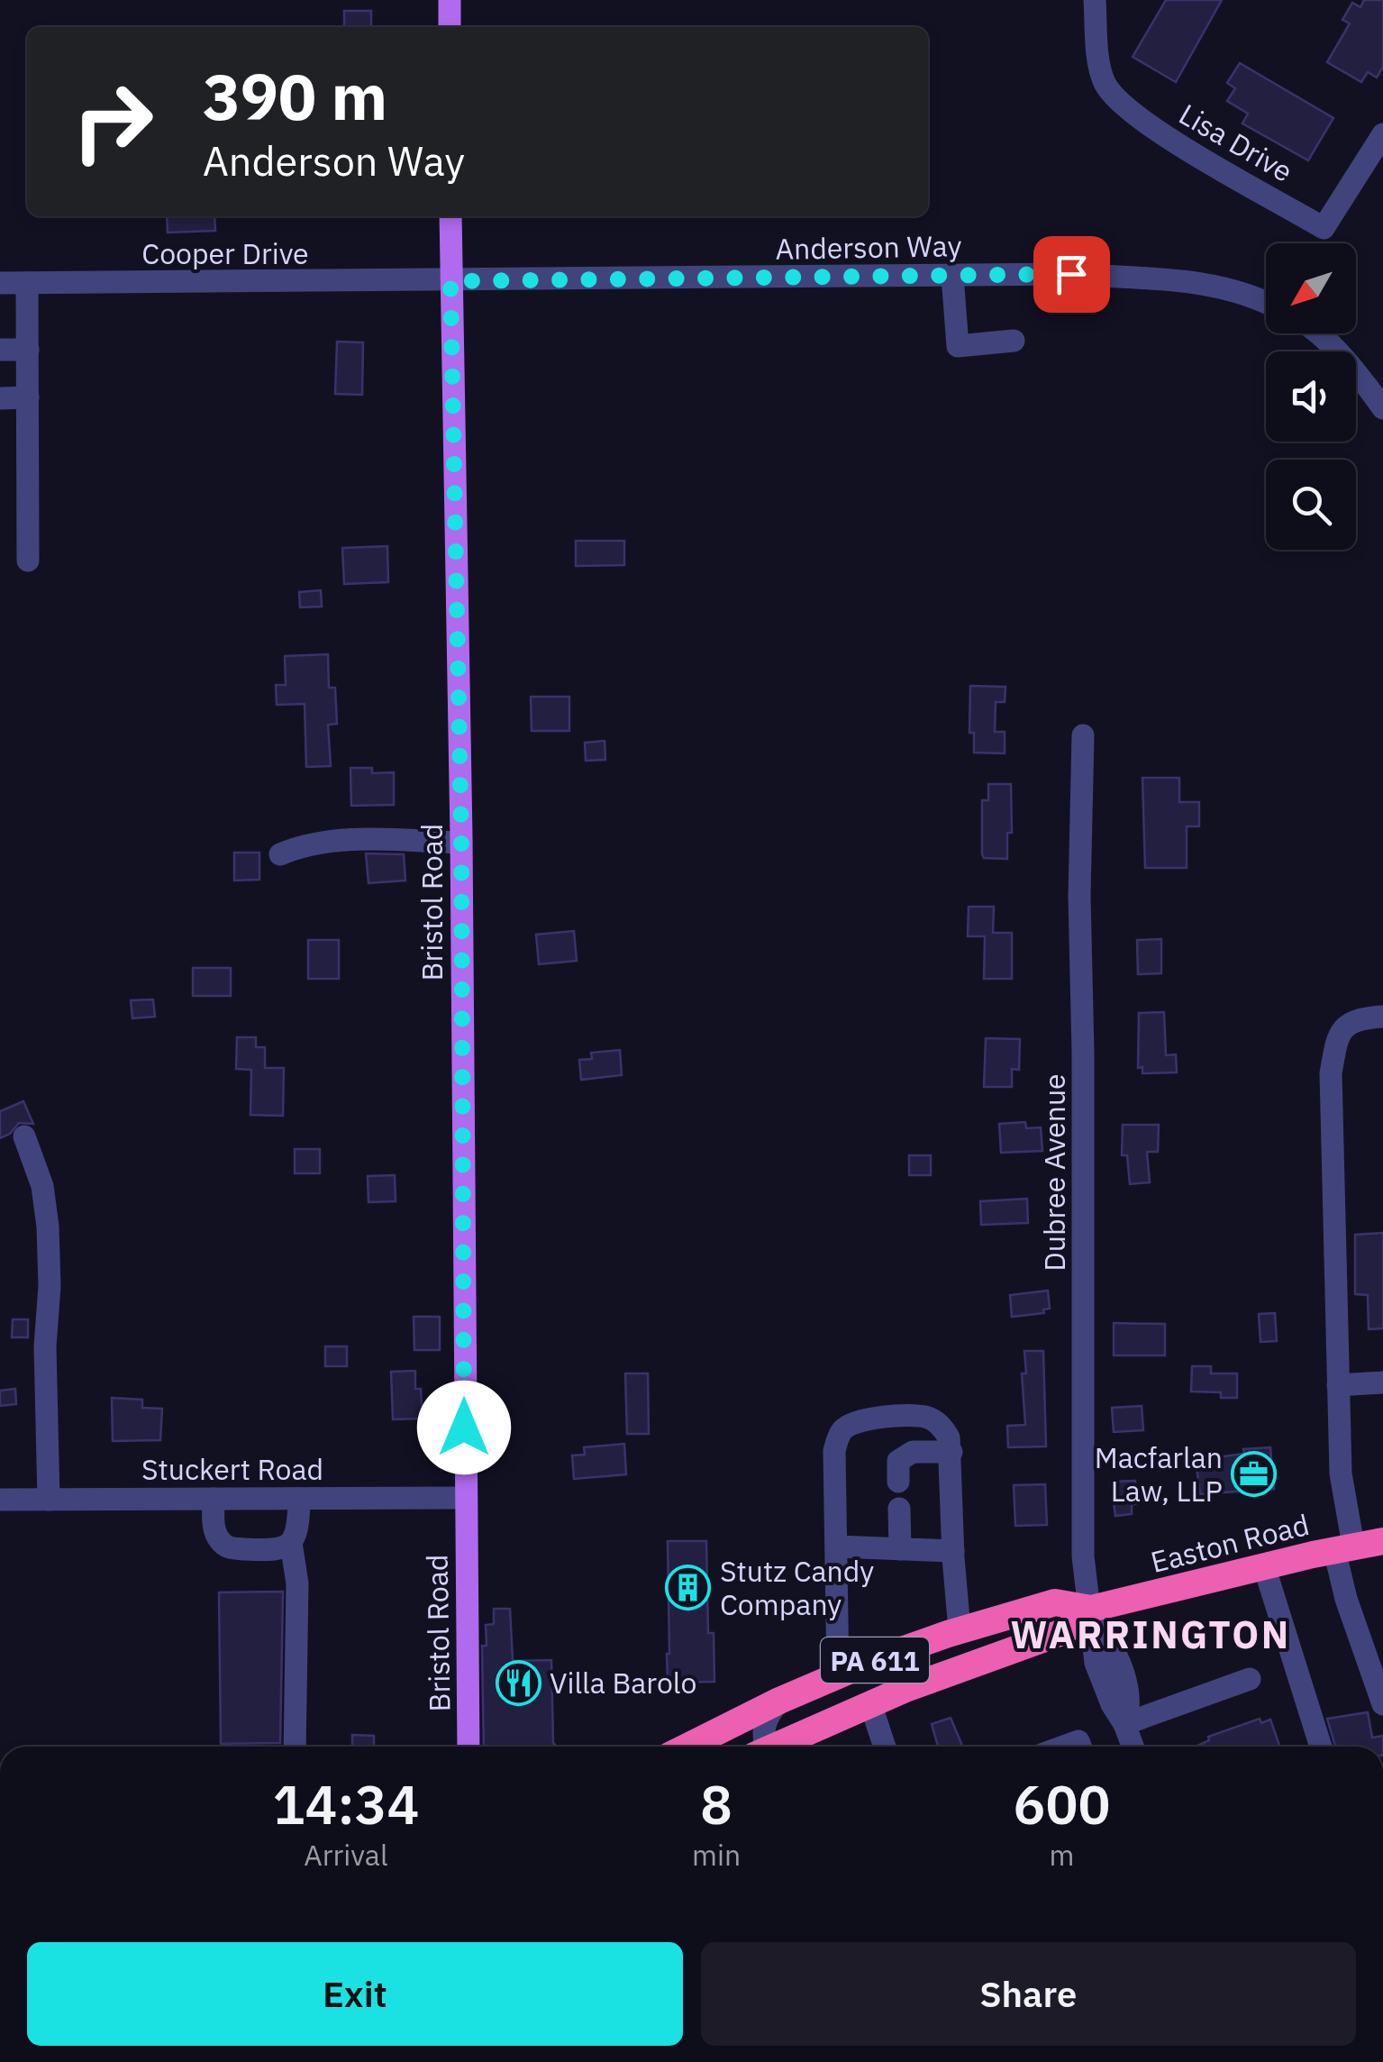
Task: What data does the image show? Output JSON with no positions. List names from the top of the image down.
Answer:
{
  "streets": {
    "highway": ["Easton Road", "PA 611"],
    "main road": ["Bristol Road"],
    "street": [
      "Lisa Drive",
      "Anderson Way",
      "Cooper Drive",
      "Dubree Avenue",
      "Stuckert Road"
    ]
  },
  "crossings": [
    ["Anderson Way", "Cooper Drive"],
    ["Anderson Way", "Bristol Road"],
    ["Cooper Drive", "Bristol Road"],
    ["Bristol Road", "Stuckert Road"],
    ["Dubree Avenue", "Easton Road"]
  ],
  "districts": ["WARRINGTON"],
  "places": {
    "office": ["Macfarlan Law, LLP"],
    "building": ["Stutz Candy Company"],
    "restaurant": ["Villa Barolo"]
  },
  "north": "bottom left",
  "page": {
    "turn": ["390 m", "Anderson Way"],
    "eta": [
      "14:34",
      "Arrival",
      "8",
      "min",
      "600",
      "m"
    ],
    "buttons": ["Exit", "Share"]
  }
}
